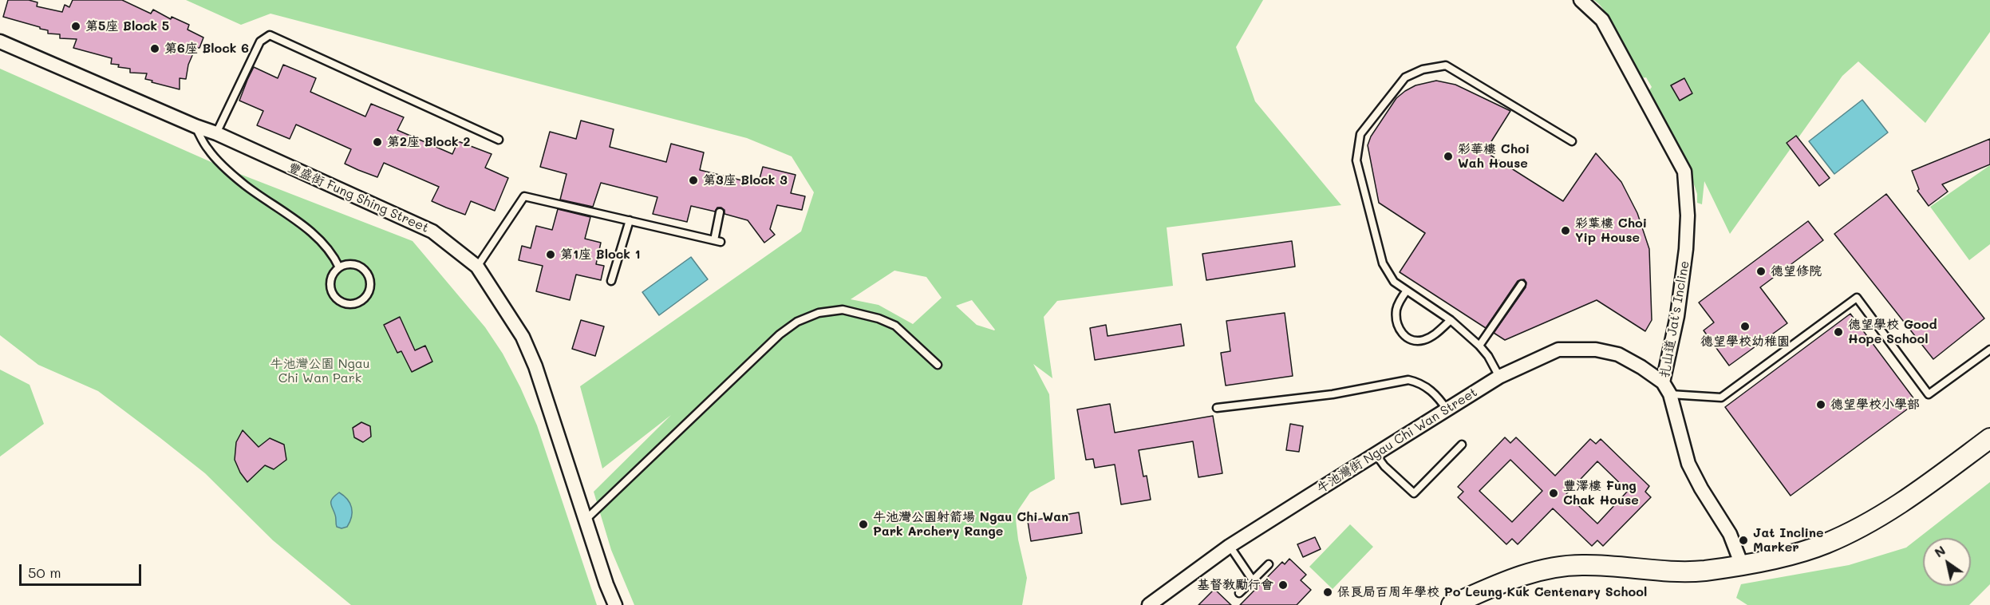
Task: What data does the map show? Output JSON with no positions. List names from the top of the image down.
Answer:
{
  "streets": {
    "street": ["豐盛街 Fung Shing Street", "扎山道 Jat's Incline", "牛池灣街 Ngau Chi Wan Street"]
  },
  "crossings": [
    ["扎山道 Jat's Incline", "牛池灣街 Ngau Chi Wan Street"]
  ],
  "parks": ["牛池灣公園 Ngau Chi Wan Park"],
  "places": [
    "第5座 Block 5",
    "第6座 Block 6",
    "第2座 Block 2",
    "彩華樓 Choi Wah House",
    "第3座 Block 3",
    "彩葉樓 Choi Yip House",
    "第1座 Block 1",
    "德望修院",
    "德望學校幼稚園",
    "德望學校 Good Hope School",
    "德望學校小學部",
    "豐澤樓 Fung Chak House",
    "牛池灣公園射箭場 Ngau Chi Wan Park Archery Range",
    "Jat Incline Marker",
    "基督教勵行會",
    "保良局百周年學校 Po Leung Kuk Centenary School"
  ],
  "scale_bar": "50 m",
  "north": "top left"
}
